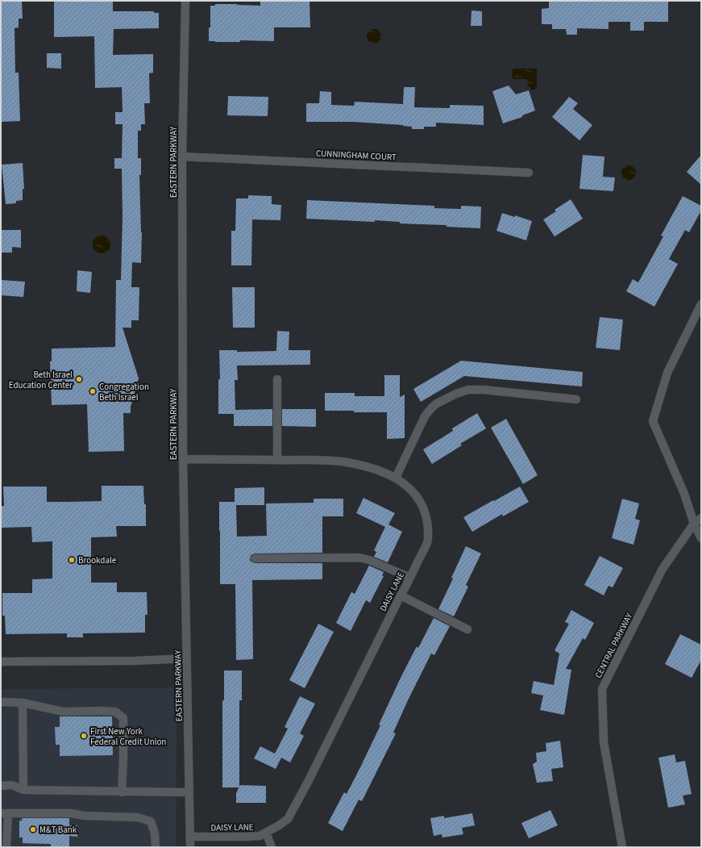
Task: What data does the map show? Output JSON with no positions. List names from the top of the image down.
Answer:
{
  "streets": {
    "street": [
      "CUNNINGHAM COURT",
      "EASTERN PARKWAY",
      "DAISY LANE",
      "CENTRAL PARKWAY"
    ]
  },
  "crossings": [
    ["CUNNINGHAM COURT", "EASTERN PARKWAY"],
    ["EASTERN PARKWAY", "DAISY LANE"]
  ],
  "places": [
    "Beth Israel Education Center",
    "Congregation Beth Israel",
    "Brookdale",
    "First New York Federal Credit Union",
    "M&T Bank"
  ]
}
